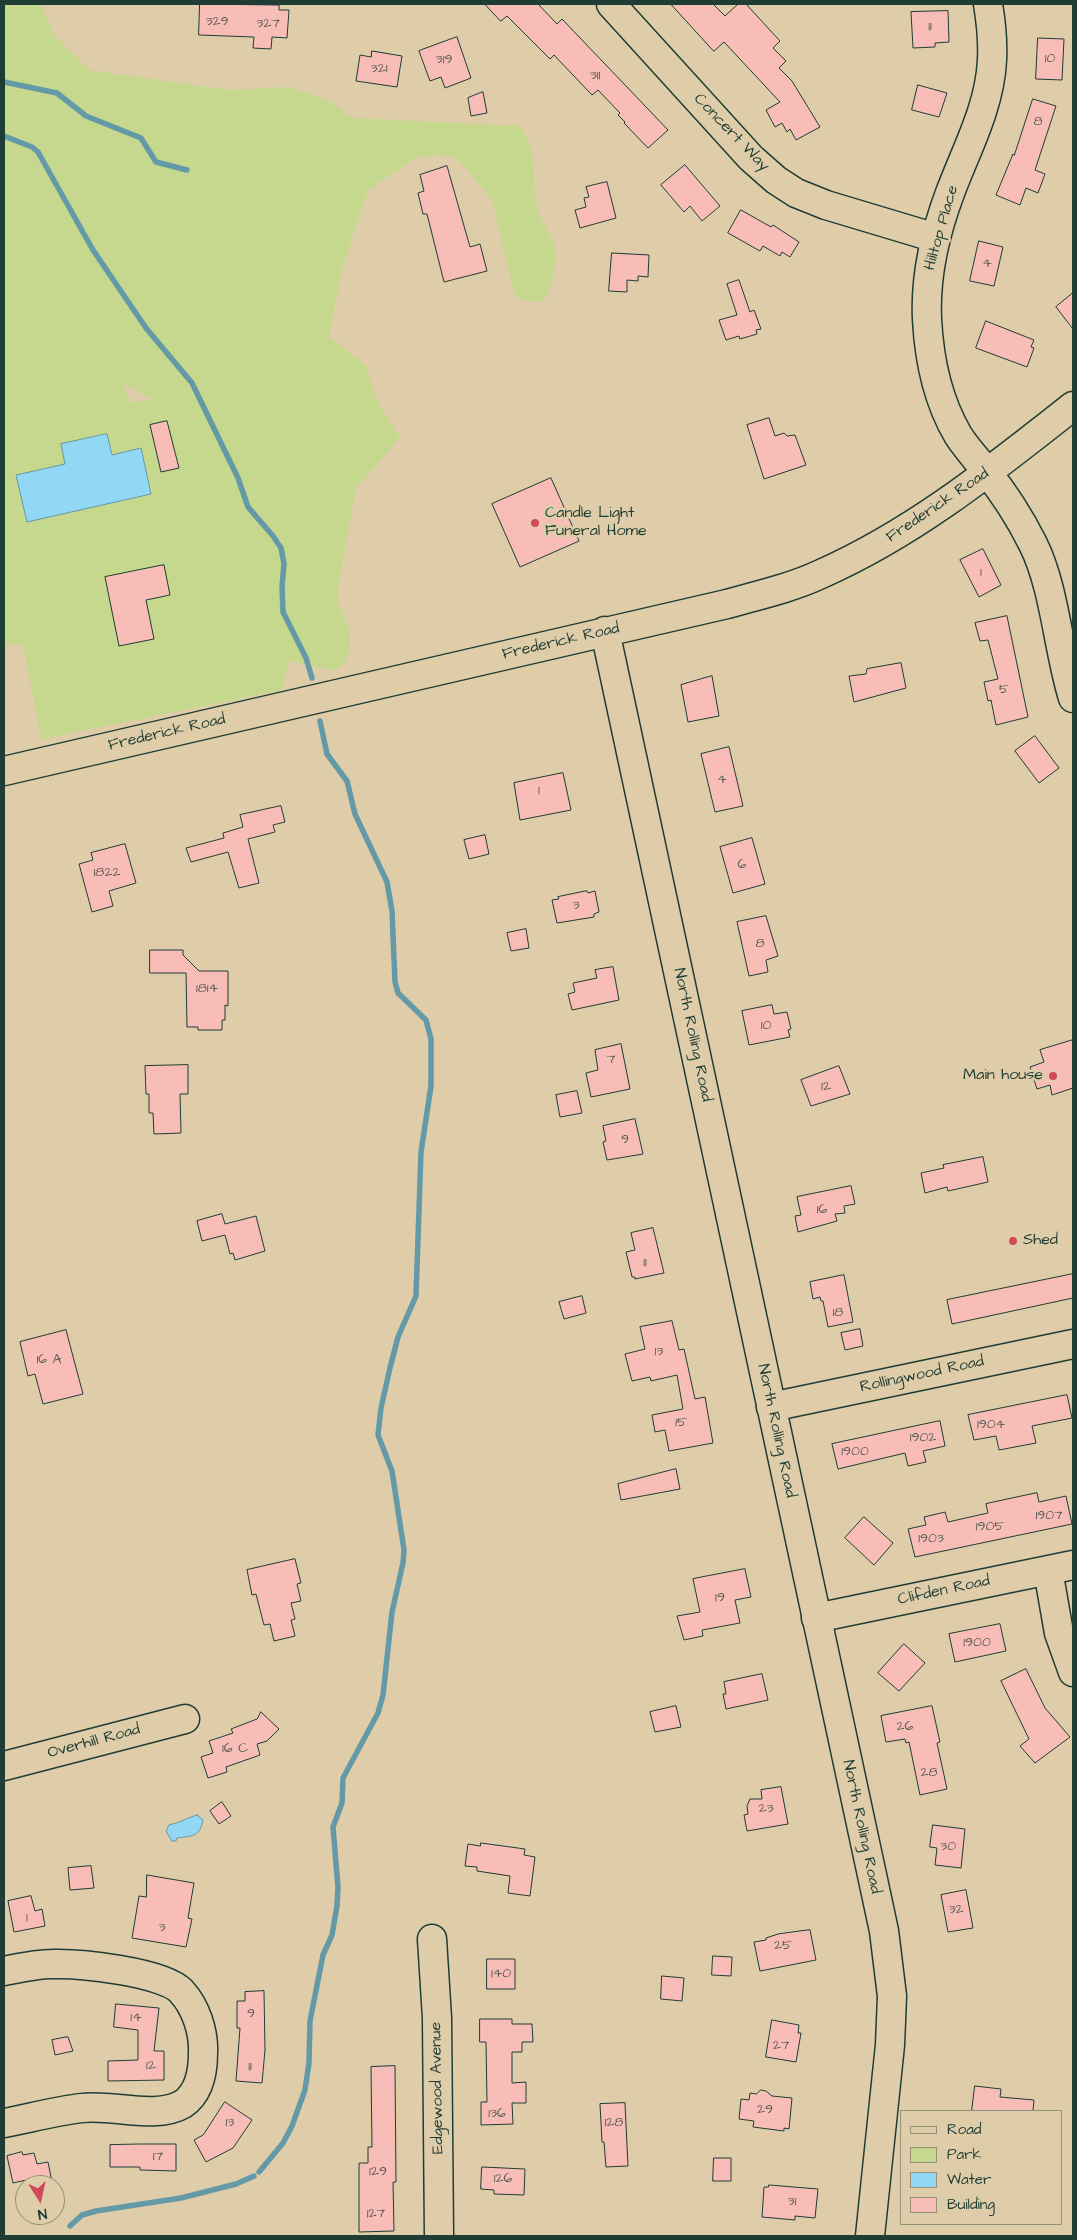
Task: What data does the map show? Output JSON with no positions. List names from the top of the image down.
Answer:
{
  "streets": {
    "street": [
      "Concert Way",
      "Hilltop Place",
      "Frederick Road",
      "North Rolling Road",
      "Rollingwood Road",
      "Clifden Road",
      "Overhill Road",
      "Edgewood Avenue"
    ]
  },
  "crossings": [
    ["Concert Way", "Hilltop Place"],
    ["Hilltop Place", "Frederick Road"],
    ["Frederick Road", "North Rolling Road"],
    ["North Rolling Road", "Rollingwood Road"],
    ["North Rolling Road", "Clifden Road"]
  ],
  "places": ["Candle Light Funeral Home", "Main house", "Shed"],
  "house_numbers": [
    "329",
    "327",
    "11",
    "10",
    "319",
    "321",
    "311",
    "8",
    "4",
    "1",
    "5",
    "4",
    "1",
    "6",
    "1822",
    "3",
    "8",
    "1814",
    "10",
    "7",
    "12",
    "9",
    "16",
    "11",
    "18",
    "13",
    "16 A",
    "15",
    "1904",
    "1902",
    "1900",
    "1907",
    "1905",
    "1903",
    "19",
    "1900",
    "26",
    "16 C",
    "28",
    "23",
    "30",
    "32",
    "1",
    "3",
    "25",
    "140",
    "9",
    "14",
    "27",
    "12",
    "11",
    "29",
    "136",
    "13",
    "128",
    "17",
    "129",
    "126",
    "31",
    "127"
  ],
  "legend": [
    "Road",
    "Park",
    "Water",
    "Building"
  ],
  "north": "bottom"
}
